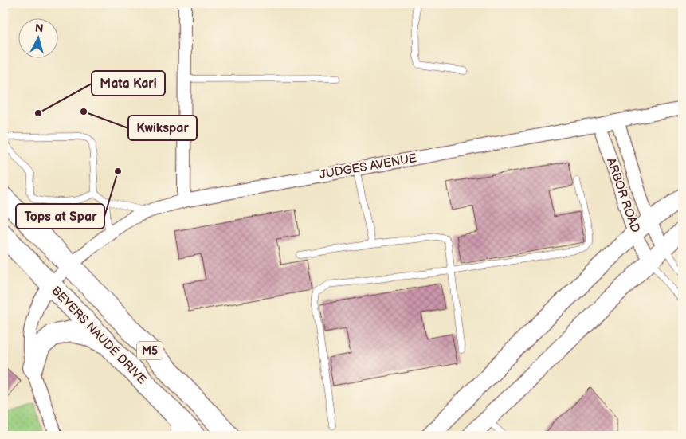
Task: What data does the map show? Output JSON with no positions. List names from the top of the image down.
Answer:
{
  "streets": {
    "main road": ["BEYERS NAUDÉ DRIVE", "M5"],
    "street": ["JUDGES AVENUE", "ARBOR ROAD"]
  },
  "crossings": [
    ["JUDGES AVENUE", "ARBOR ROAD"],
    ["JUDGES AVENUE", "BEYERS NAUDÉ DRIVE"],
    ["JUDGES AVENUE", "M5"]
  ],
  "places": ["Kwikspar", "Mata Kari", "Tops at Spar"],
  "north": "top"
}
